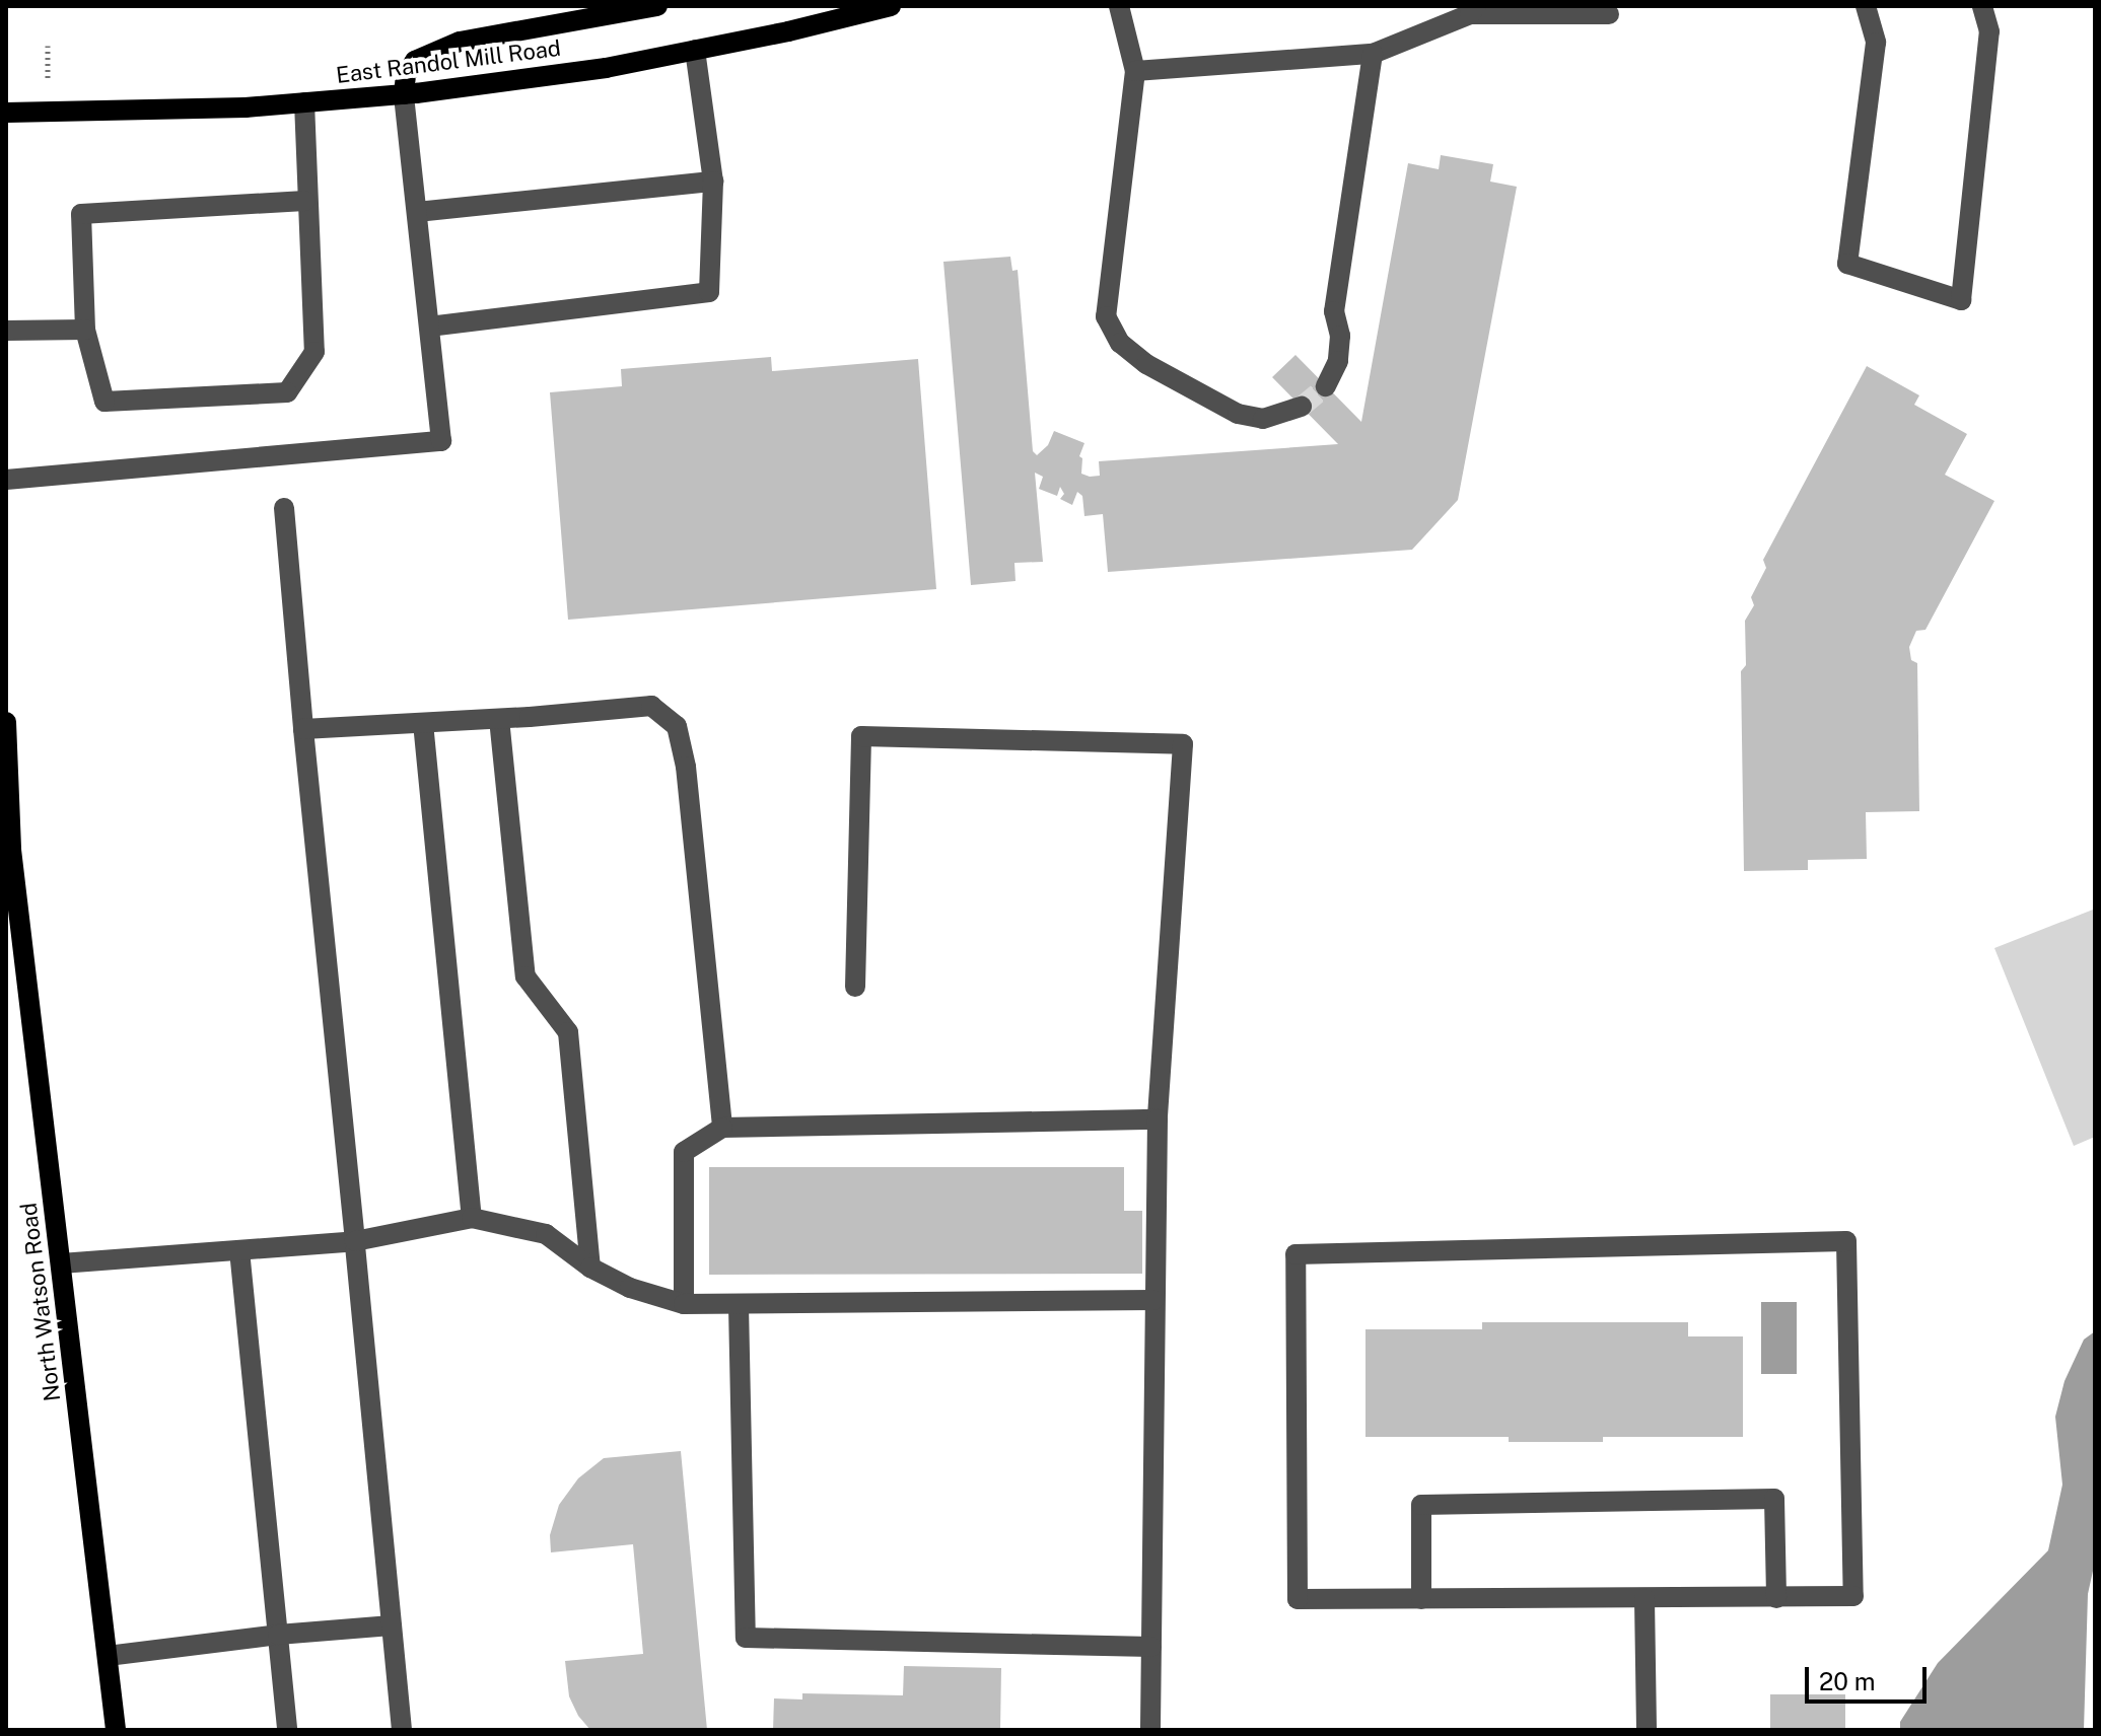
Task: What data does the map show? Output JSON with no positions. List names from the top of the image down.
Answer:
{
  "streets": {
    "main road": ["East Randol Mill Road", "North Watson Road"]
  },
  "scale_bar": "20 m"
}
